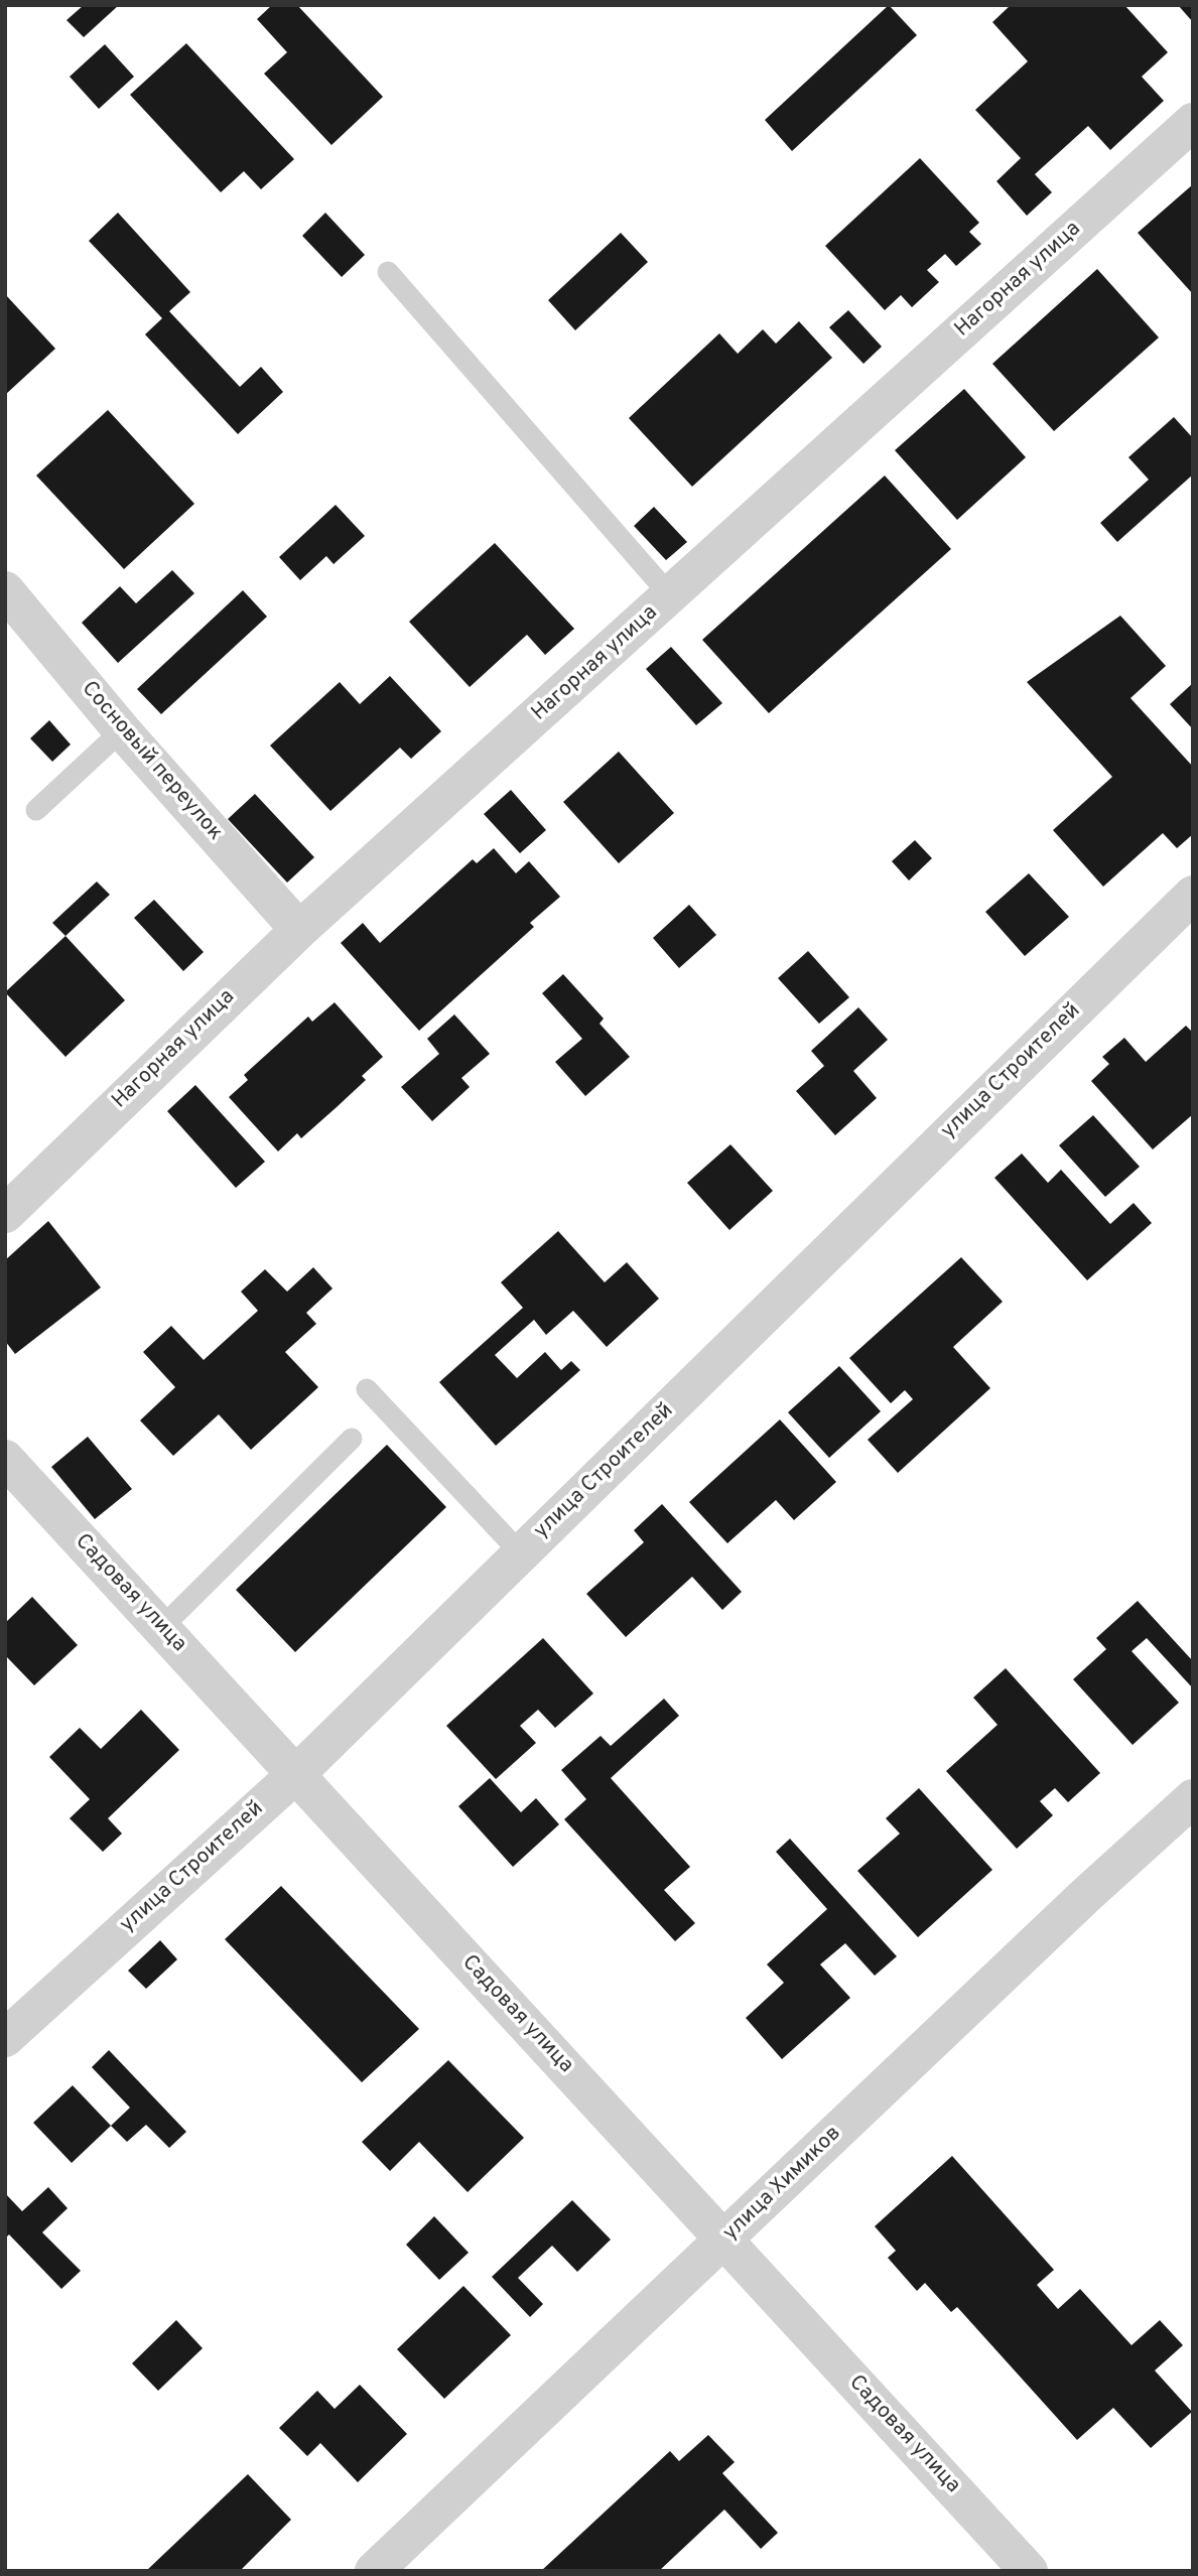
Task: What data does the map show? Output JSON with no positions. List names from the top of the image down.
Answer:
{
  "streets": {
    "street": [
      "Нагорная улица",
      "Сосновый переулок",
      "улица Строителей",
      "Садовая улица",
      "улица Химиков"
    ]
  },
  "crossings": [
    ["Нагорная улица", "Сосновый переулок"],
    ["улица Строителей", "Садовая улица"],
    ["Садовая улица", "улица Химиков"]
  ]
}
